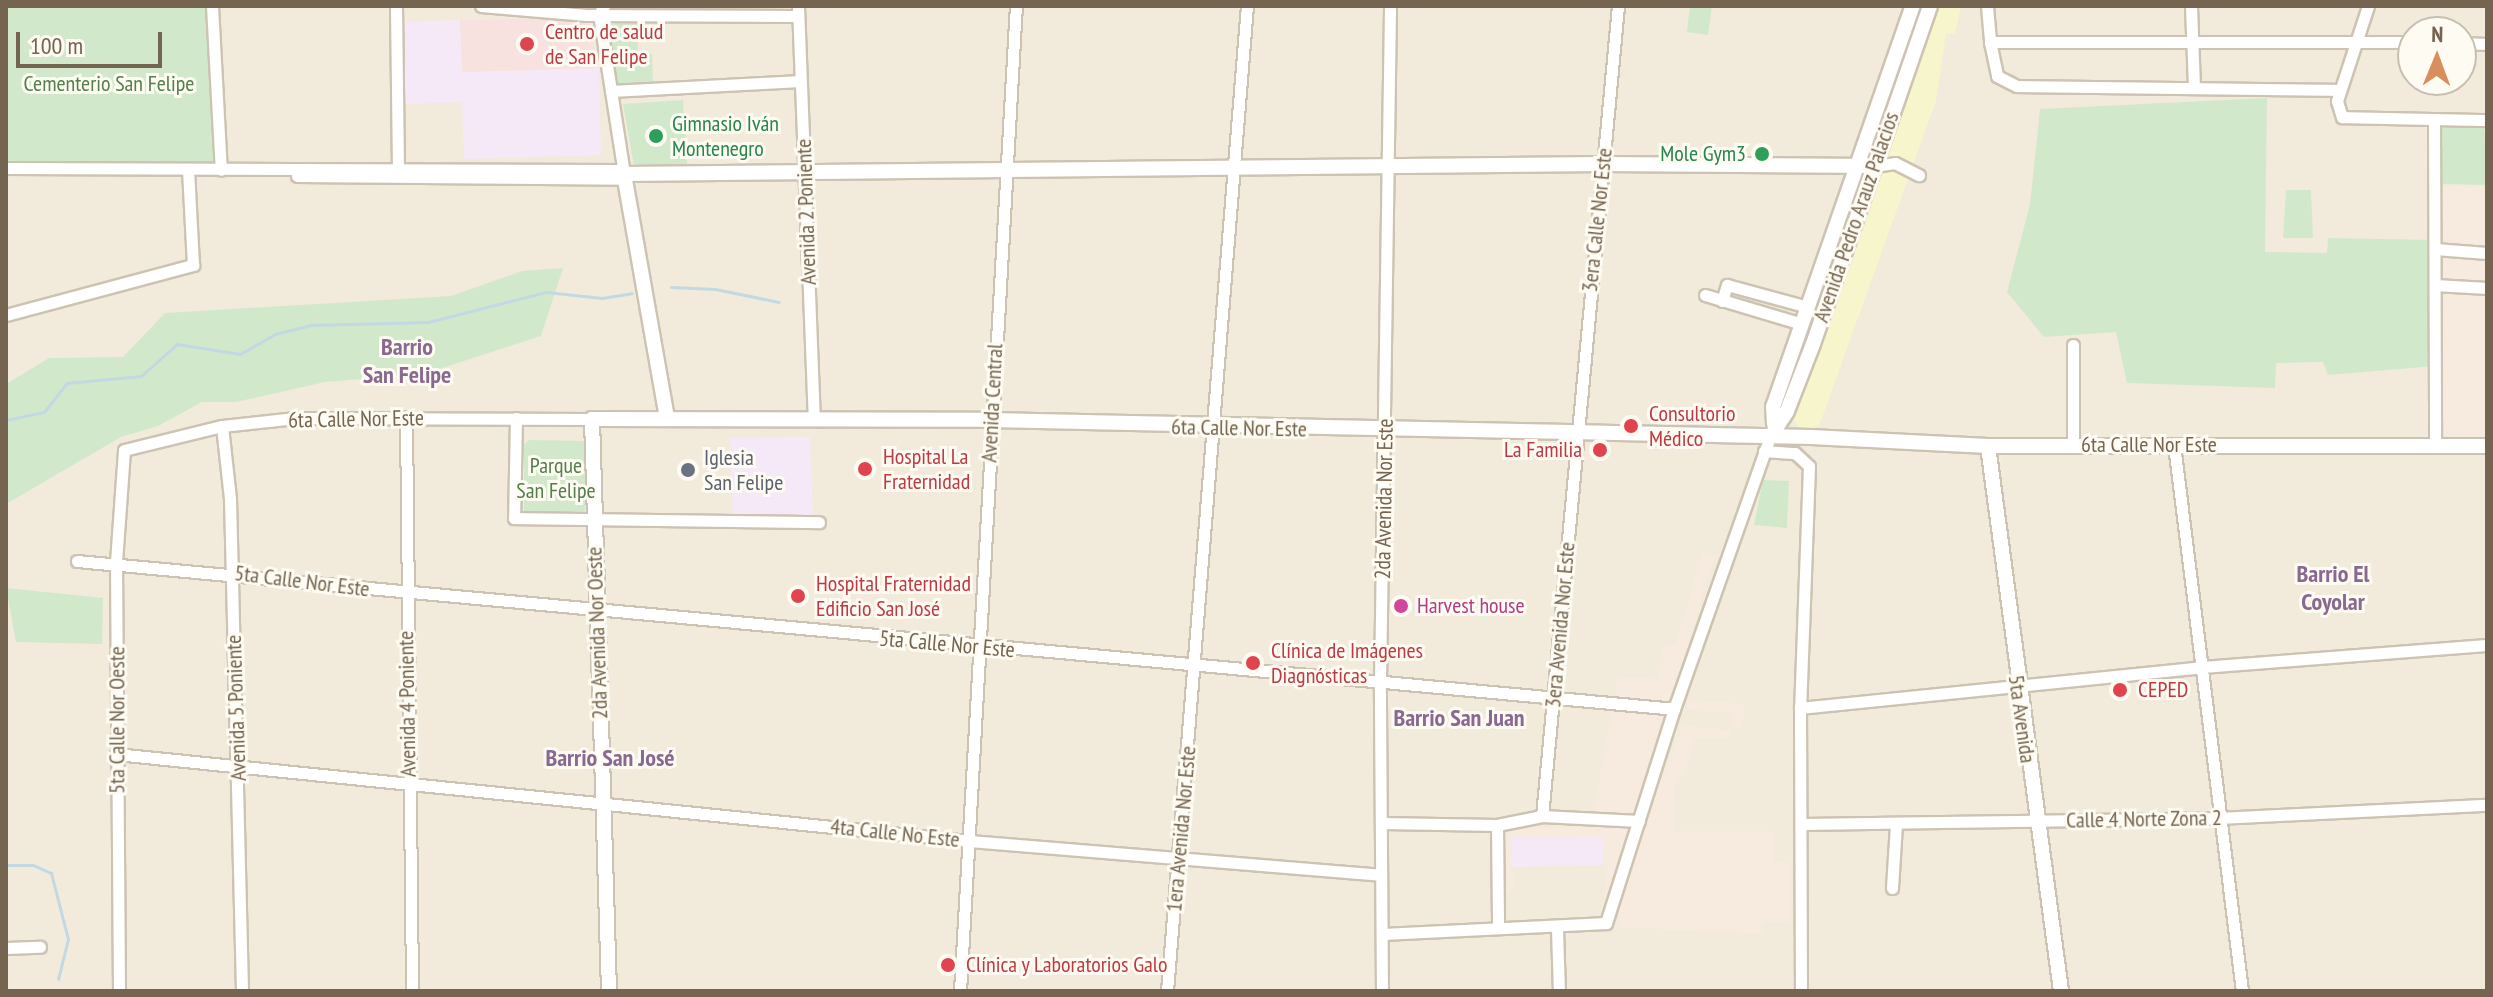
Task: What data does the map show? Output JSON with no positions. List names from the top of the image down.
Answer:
{
  "streets": {
    "street": [
      "Avenida 2 Poniente",
      "Avenida Pedro Arauz Palacios",
      "3era Calle Nor Este",
      "Avenida Central",
      "6ta Calle Nor Este",
      "2da Avenida Nor Este",
      "5ta Calle Nor Este",
      "3era Avenida Nor Este",
      "2da Avenida Nor Oeste",
      "Avenida 4 Poniente",
      "Avenida 5 Poniente",
      "5ta Avenida",
      "5ta Calle Nor Oeste",
      "Calle 4 Norte Zona 2",
      "1era Avenida Nor Este",
      "4ta Calle No Este"
    ]
  },
  "crossings": [
    ["Avenida 2 Poniente", "6ta Calle Nor Este"],
    ["Avenida Pedro Arauz Palacios", "6ta Calle Nor Este"],
    ["3era Calle Nor Este", "6ta Calle Nor Este"],
    ["3era Calle Nor Este", "3era Avenida Nor Este"],
    ["Avenida Central", "6ta Calle Nor Este"],
    ["Avenida Central", "5ta Calle Nor Este"],
    ["Avenida Central", "4ta Calle No Este"],
    ["6ta Calle Nor Este", "2da Avenida Nor Este"],
    ["6ta Calle Nor Este", "3era Avenida Nor Este"],
    ["6ta Calle Nor Este", "2da Avenida Nor Oeste"],
    ["6ta Calle Nor Este", "Avenida 4 Poniente"],
    ["6ta Calle Nor Este", "Avenida 5 Poniente"],
    ["6ta Calle Nor Este", "5ta Avenida"],
    ["6ta Calle Nor Este", "5ta Calle Nor Oeste"],
    ["2da Avenida Nor Este", "5ta Calle Nor Este"],
    ["2da Avenida Nor Este", "4ta Calle No Este"],
    ["5ta Calle Nor Este", "3era Avenida Nor Este"],
    ["5ta Calle Nor Este", "2da Avenida Nor Oeste"],
    ["5ta Calle Nor Este", "Avenida 4 Poniente"],
    ["5ta Calle Nor Este", "Avenida 5 Poniente"],
    ["5ta Calle Nor Este", "5ta Calle Nor Oeste"],
    ["5ta Calle Nor Este", "1era Avenida Nor Este"],
    ["2da Avenida Nor Oeste", "4ta Calle No Este"],
    ["Avenida 4 Poniente", "4ta Calle No Este"],
    ["Avenida 5 Poniente", "4ta Calle No Este"],
    ["5ta Avenida", "Calle 4 Norte Zona 2"],
    ["5ta Calle Nor Oeste", "4ta Calle No Este"],
    ["1era Avenida Nor Este", "4ta Calle No Este"]
  ],
  "districts": [
    "Barrio San Felipe",
    "Barrio El Coyolar",
    "Barrio San Juan",
    "Barrio San José"
  ],
  "parks": ["Cementerio San Felipe", "Parque San Felipe"],
  "places": [
    "Centro de salud de San Felipe",
    "Gimnasio Iván Montenegro",
    "Mole Gym3",
    "Consultorio Médico",
    "La Familia",
    "Hospital La Fraternidad",
    "Iglesia San Felipe",
    "Hospital Fraternidad Edificio San José",
    "Harvest house",
    "Clínica de Imágenes Diagnósticas",
    "CEPED",
    "Clínica y Laboratorios Galo"
  ],
  "scale_bar": "100 m",
  "north": "top"
}
